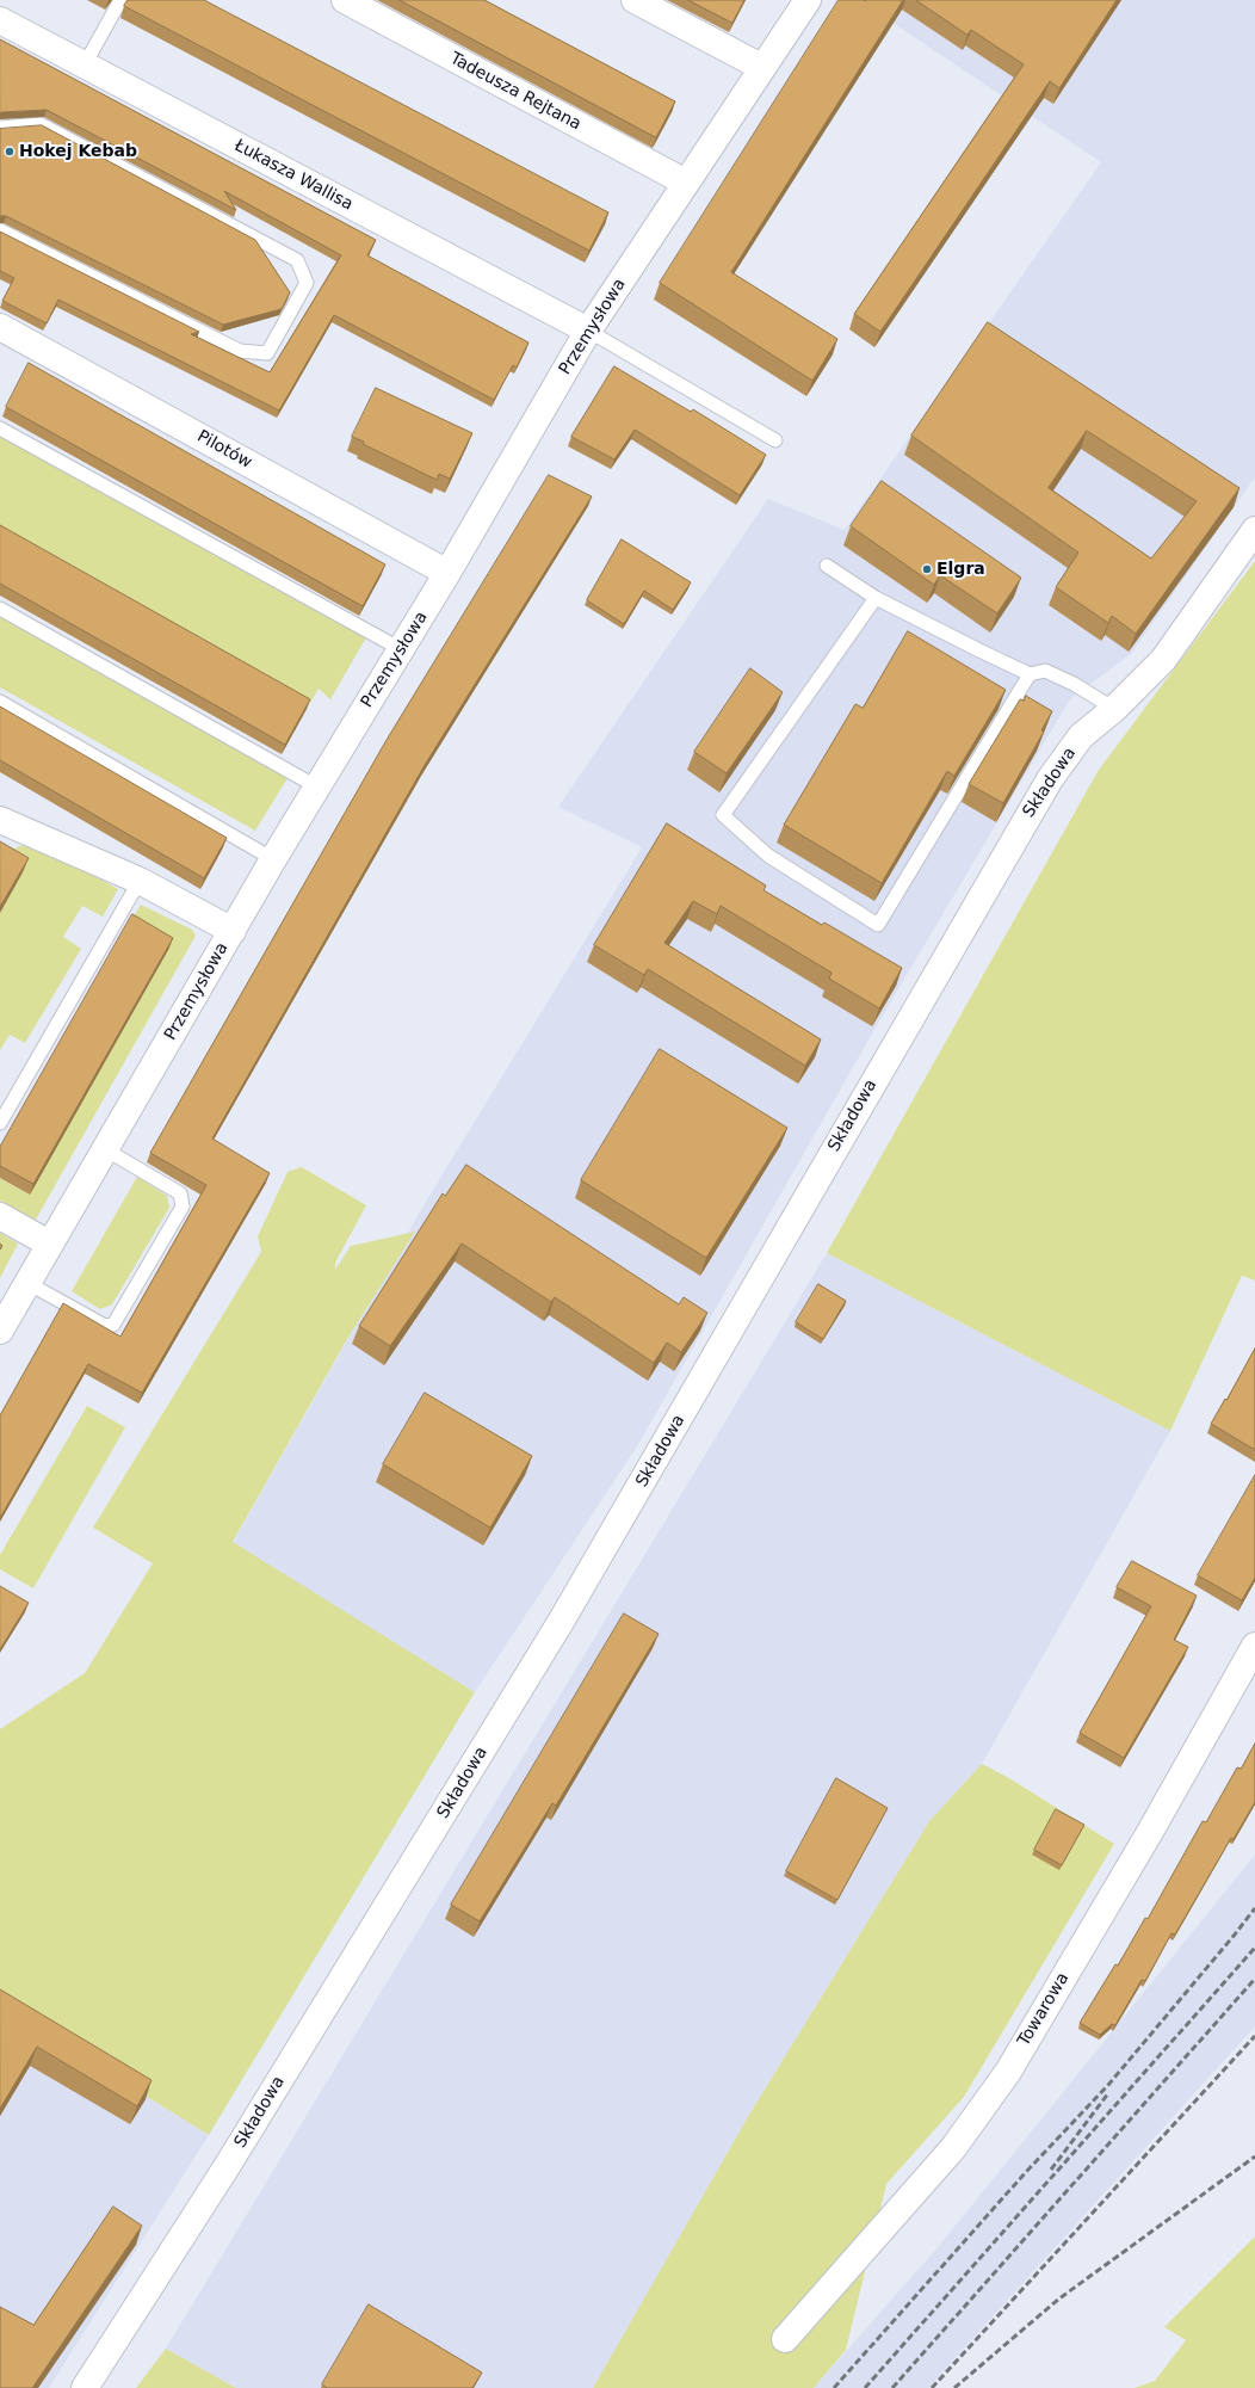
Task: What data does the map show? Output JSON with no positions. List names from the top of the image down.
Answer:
{
  "streets": {
    "street": [
      "Tadeusza Rejtana",
      "Łukasza Wallisa",
      "Przemysłowa",
      "Pilotów",
      "Składowa",
      "Towarowa"
    ]
  },
  "crossings": [
    ["Tadeusza Rejtana", "Przemysłowa"],
    ["Łukasza Wallisa", "Przemysłowa"],
    ["Przemysłowa", "Pilotów"]
  ],
  "places": ["Hokej Kebab", "Elgra"]
}
